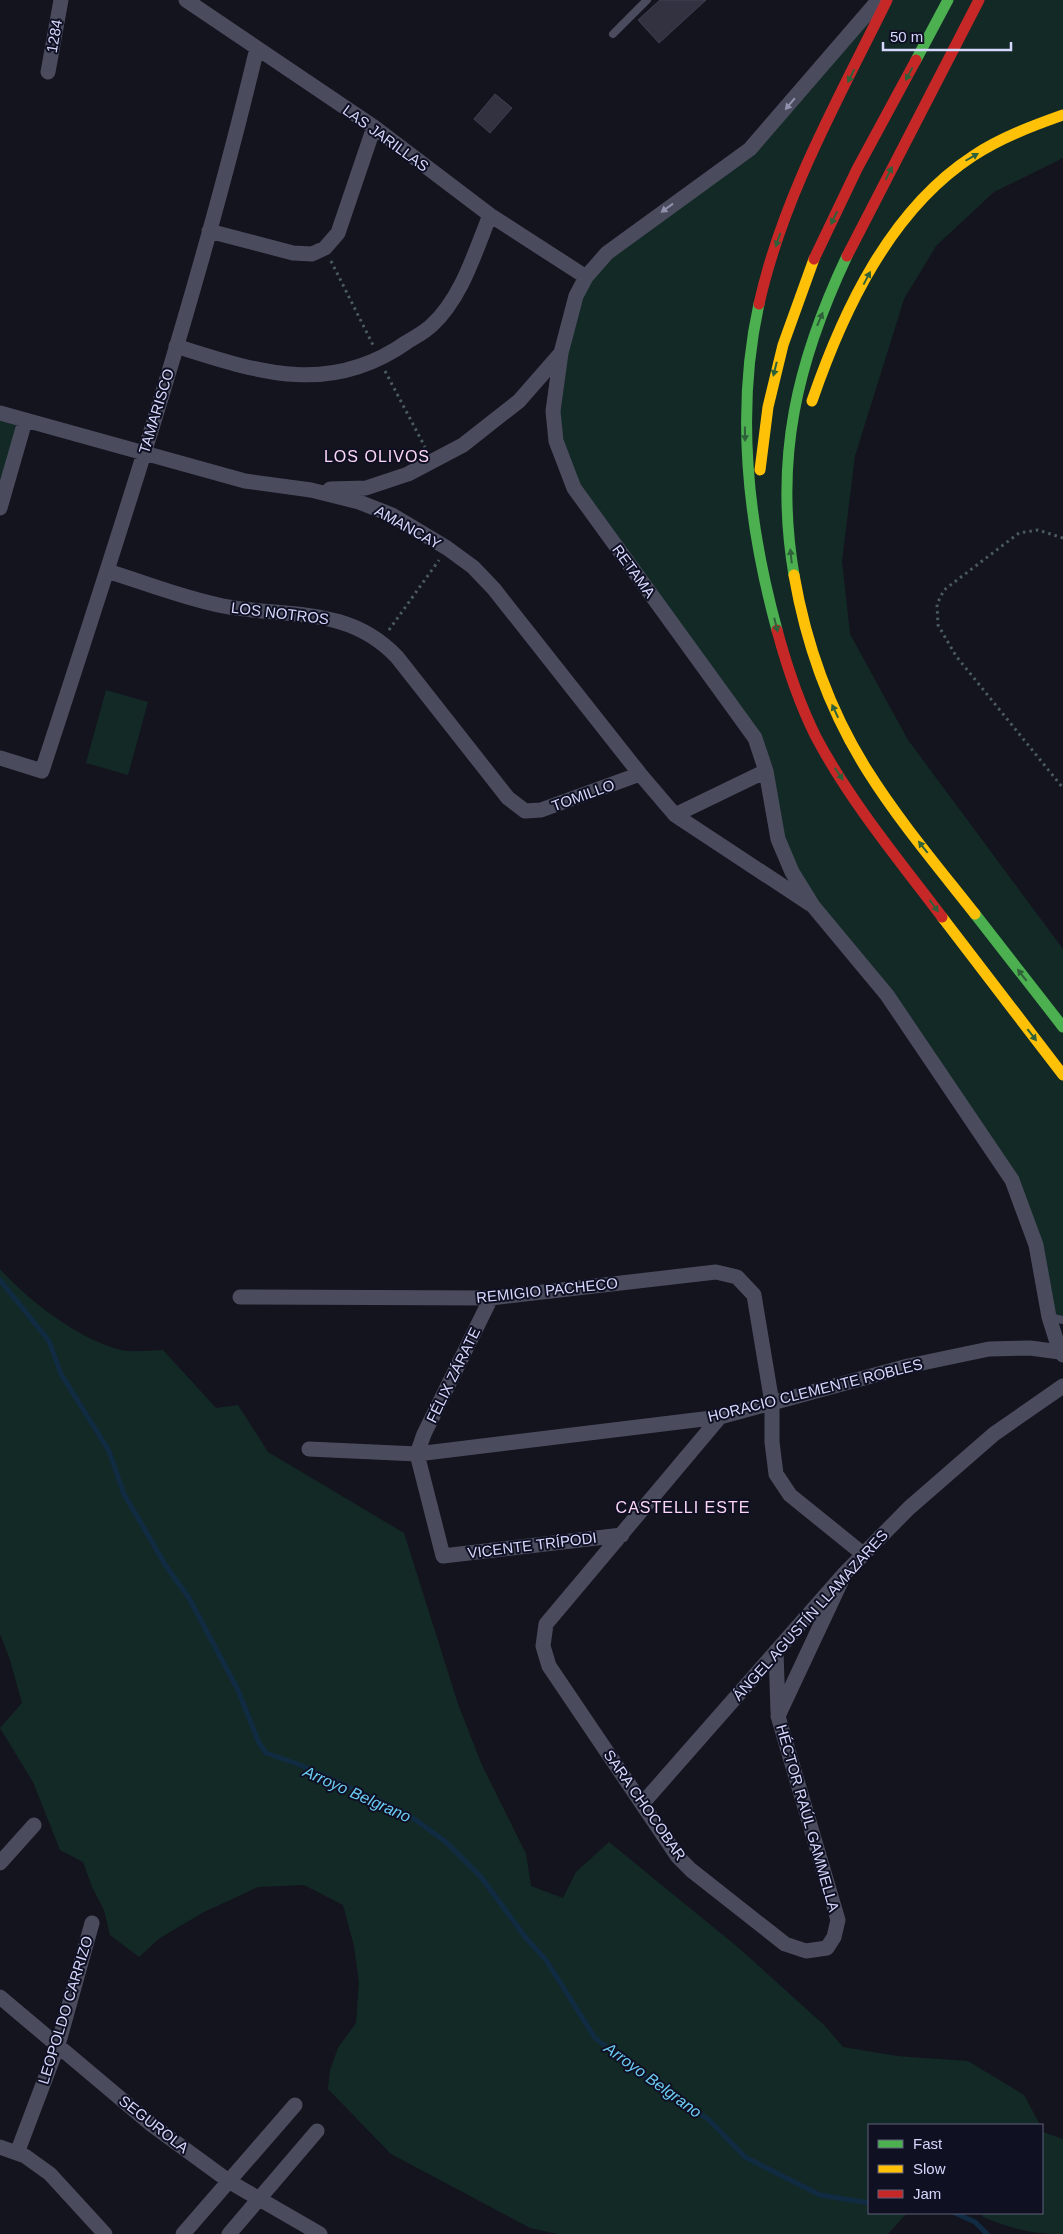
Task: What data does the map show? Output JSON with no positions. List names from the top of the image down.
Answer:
{
  "streets": {
    "street": [
      "1284",
      "LAS JARILLAS",
      "TAMARISCO",
      "AMANCAY",
      "RETAMA",
      "LOS NOTROS",
      "TOMILLO",
      "REMIGIO PACHECO",
      "FÉLIX ZÁRATE",
      "HORACIO CLEMENTE ROBLES",
      "VICENTE TRÍPODI",
      "ÁNGEL AGUSTÍN LLAMAZARES",
      "SARA CHOCOBAR",
      "HÉCTOR RAÚL GAMMELLA",
      "LEOPOLDO CARRIZO",
      "SEGUROLA"
    ]
  },
  "crossings": [
    ["LAS JARILLAS", "TAMARISCO"],
    ["LAS JARILLAS", "RETAMA"],
    ["TAMARISCO", "AMANCAY"],
    ["TAMARISCO", "LOS NOTROS"],
    ["AMANCAY", "RETAMA"],
    ["AMANCAY", "TOMILLO"],
    ["LOS NOTROS", "TOMILLO"],
    ["REMIGIO PACHECO", "FÉLIX ZÁRATE"],
    ["REMIGIO PACHECO", "HORACIO CLEMENTE ROBLES"],
    ["FÉLIX ZÁRATE", "HORACIO CLEMENTE ROBLES"],
    ["FÉLIX ZÁRATE", "VICENTE TRÍPODI"],
    ["HORACIO CLEMENTE ROBLES", "VICENTE TRÍPODI"],
    ["VICENTE TRÍPODI", "SARA CHOCOBAR"],
    ["ÁNGEL AGUSTÍN LLAMAZARES", "SARA CHOCOBAR"],
    ["ÁNGEL AGUSTÍN LLAMAZARES", "HÉCTOR RAÚL GAMMELLA"],
    ["SARA CHOCOBAR", "HÉCTOR RAÚL GAMMELLA"],
    ["LEOPOLDO CARRIZO", "SEGUROLA"]
  ],
  "one_way": ["RETAMA"],
  "districts": ["LOS OLIVOS", "CASTELLI ESTE"],
  "water": ["Arroyo Belgrano"],
  "legend": ["Fast", "Slow", "Jam"],
  "scale_bar": "50 m"
}
